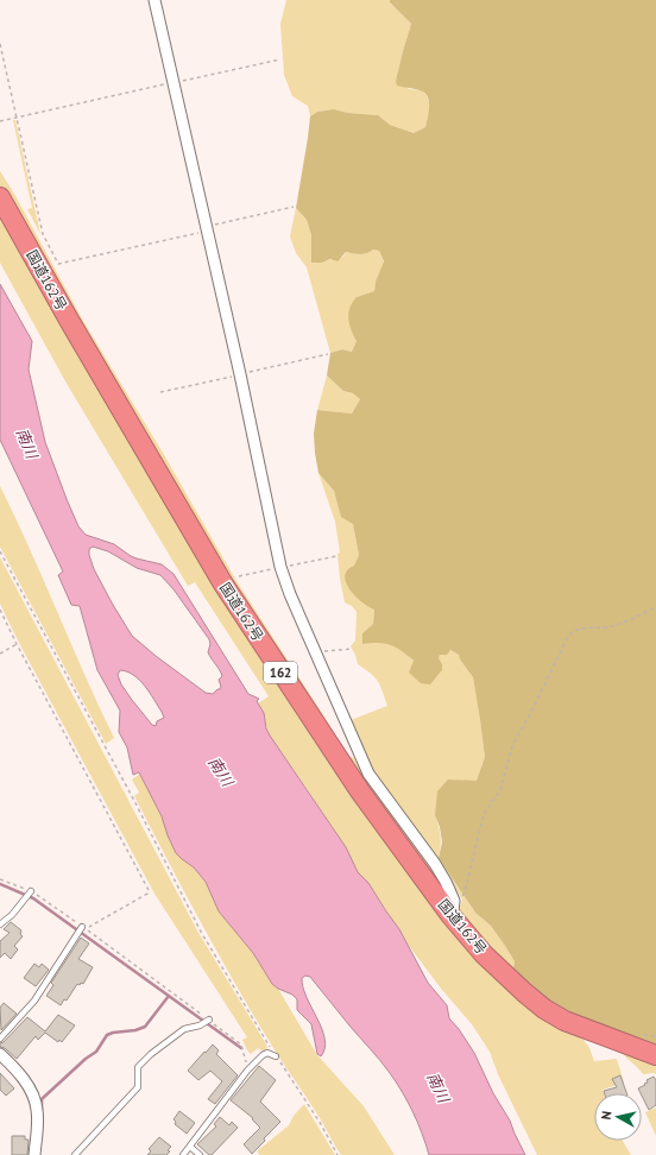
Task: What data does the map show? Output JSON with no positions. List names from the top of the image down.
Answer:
{
  "streets": {
    "highway": ["国道162号", "162"]
  },
  "water": ["南川"],
  "north": "left"
}
